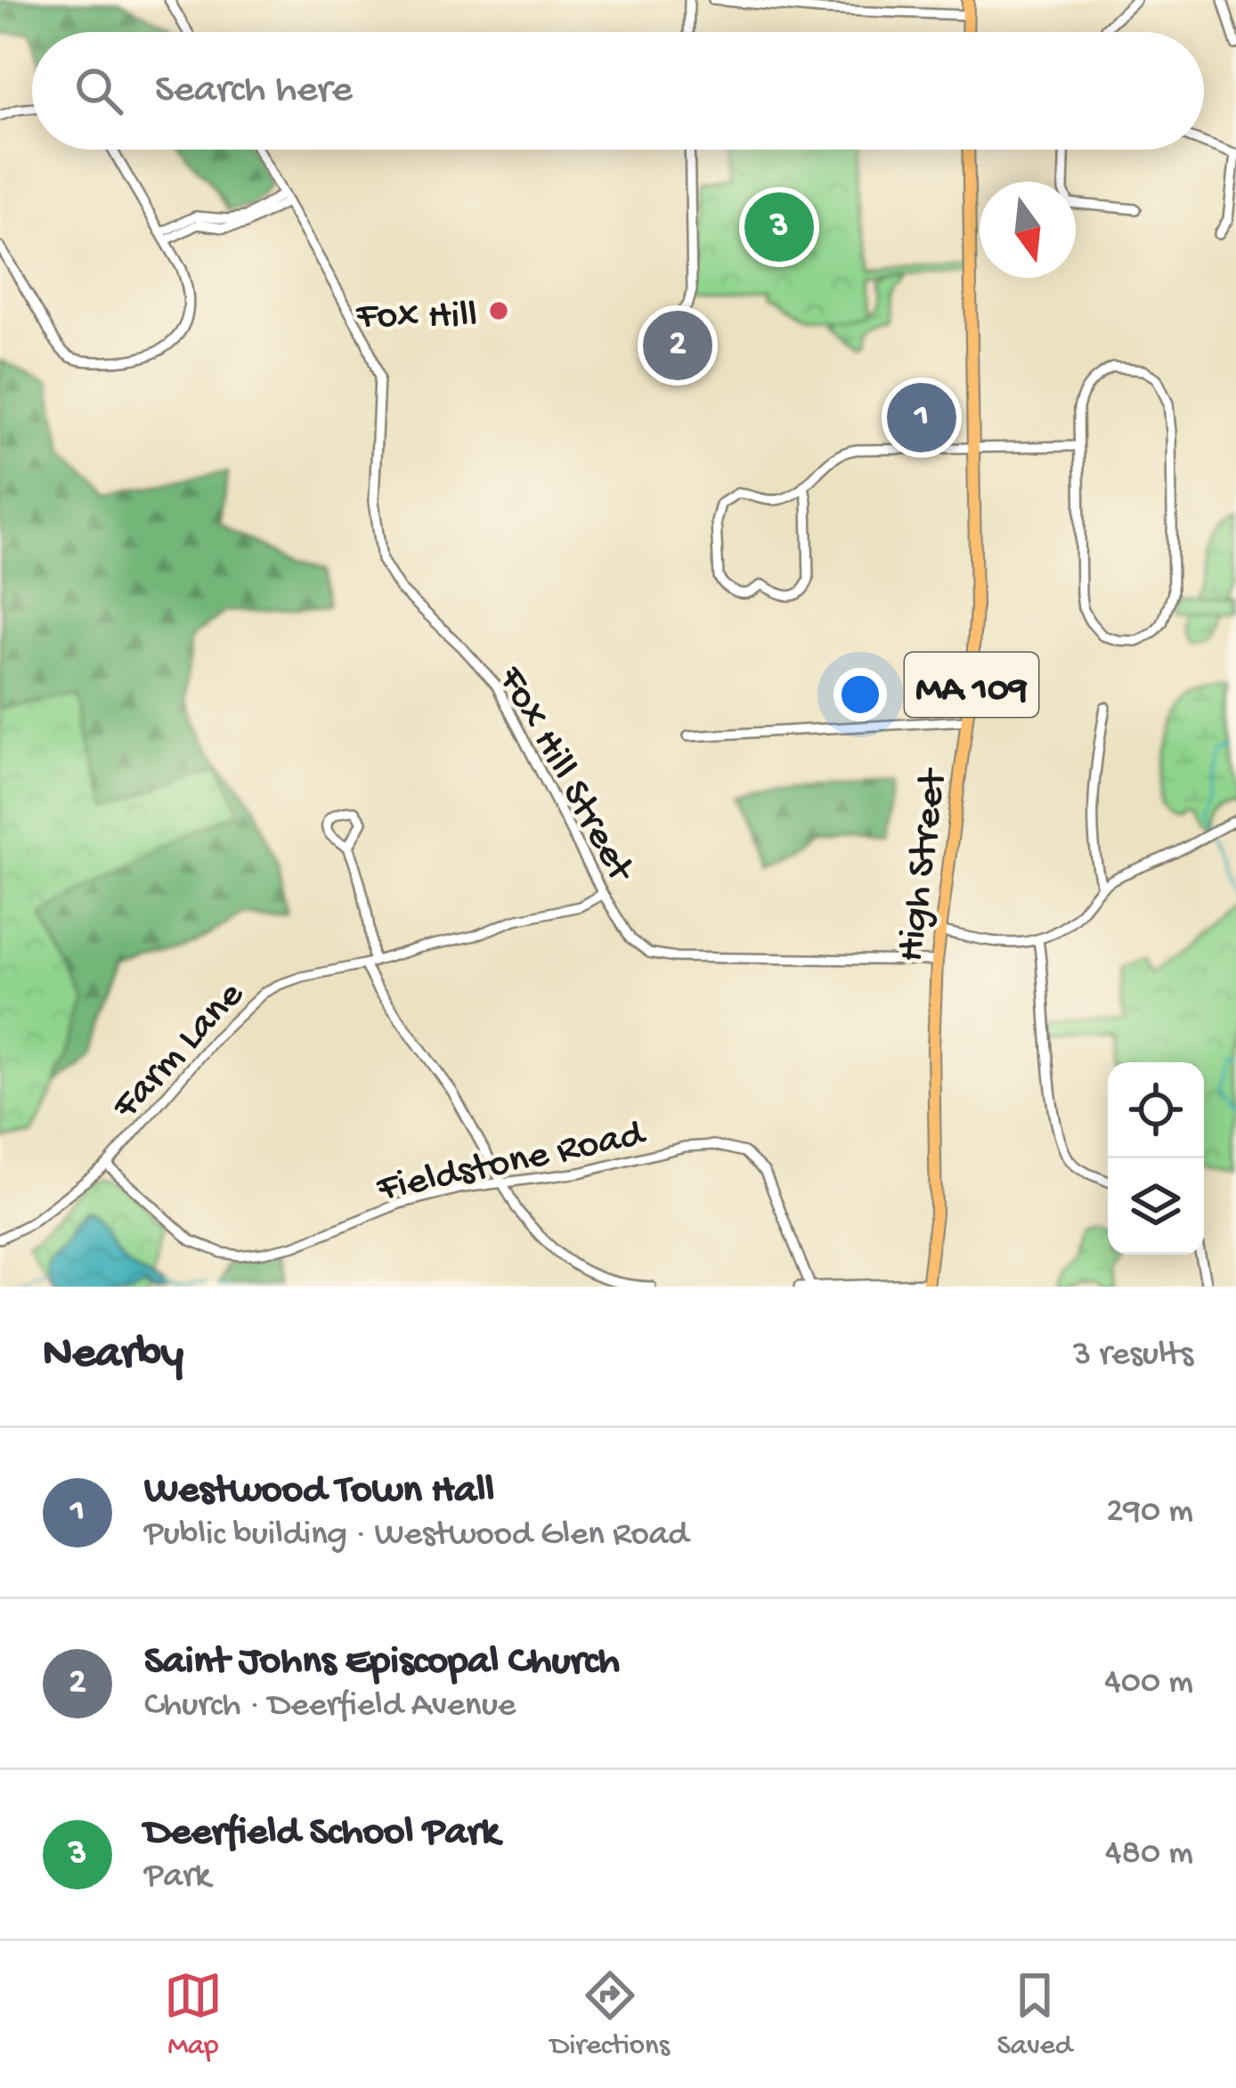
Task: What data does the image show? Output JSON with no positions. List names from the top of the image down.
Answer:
{
  "streets": {
    "main road": ["MA 109", "High Street"],
    "street": ["Fox Hill Street", "Farm Lane", "Fieldstone Road"]
  },
  "crossings": [
    ["Fox Hill Street", "High Street"],
    ["Fox Hill Street", "Farm Lane"],
    ["Farm Lane", "Fieldstone Road"]
  ],
  "places": ["Fox Hill"],
  "north": "bottom",
  "page": {
    "search": "Search here",
    "pins": ["3", "2", "1"],
    "heading": ["Nearby", "3 results"],
    "list": [
      {
        "mark": "1",
        "name": "Westwood Town Hall",
        "note": "Public building · Westwood Glen Road",
        "value": "290 m"
      },
      {
        "mark": "2",
        "name": "Saint Johns Episcopal Church",
        "note": "Church · Deerfield Avenue",
        "value": "400 m"
      },
      {
        "mark": "3",
        "name": "Deerfield School Park",
        "note": "Park",
        "value": "480 m"
      }
    ],
    "nav": ["Map", "Directions", "Saved"]
  }
}
